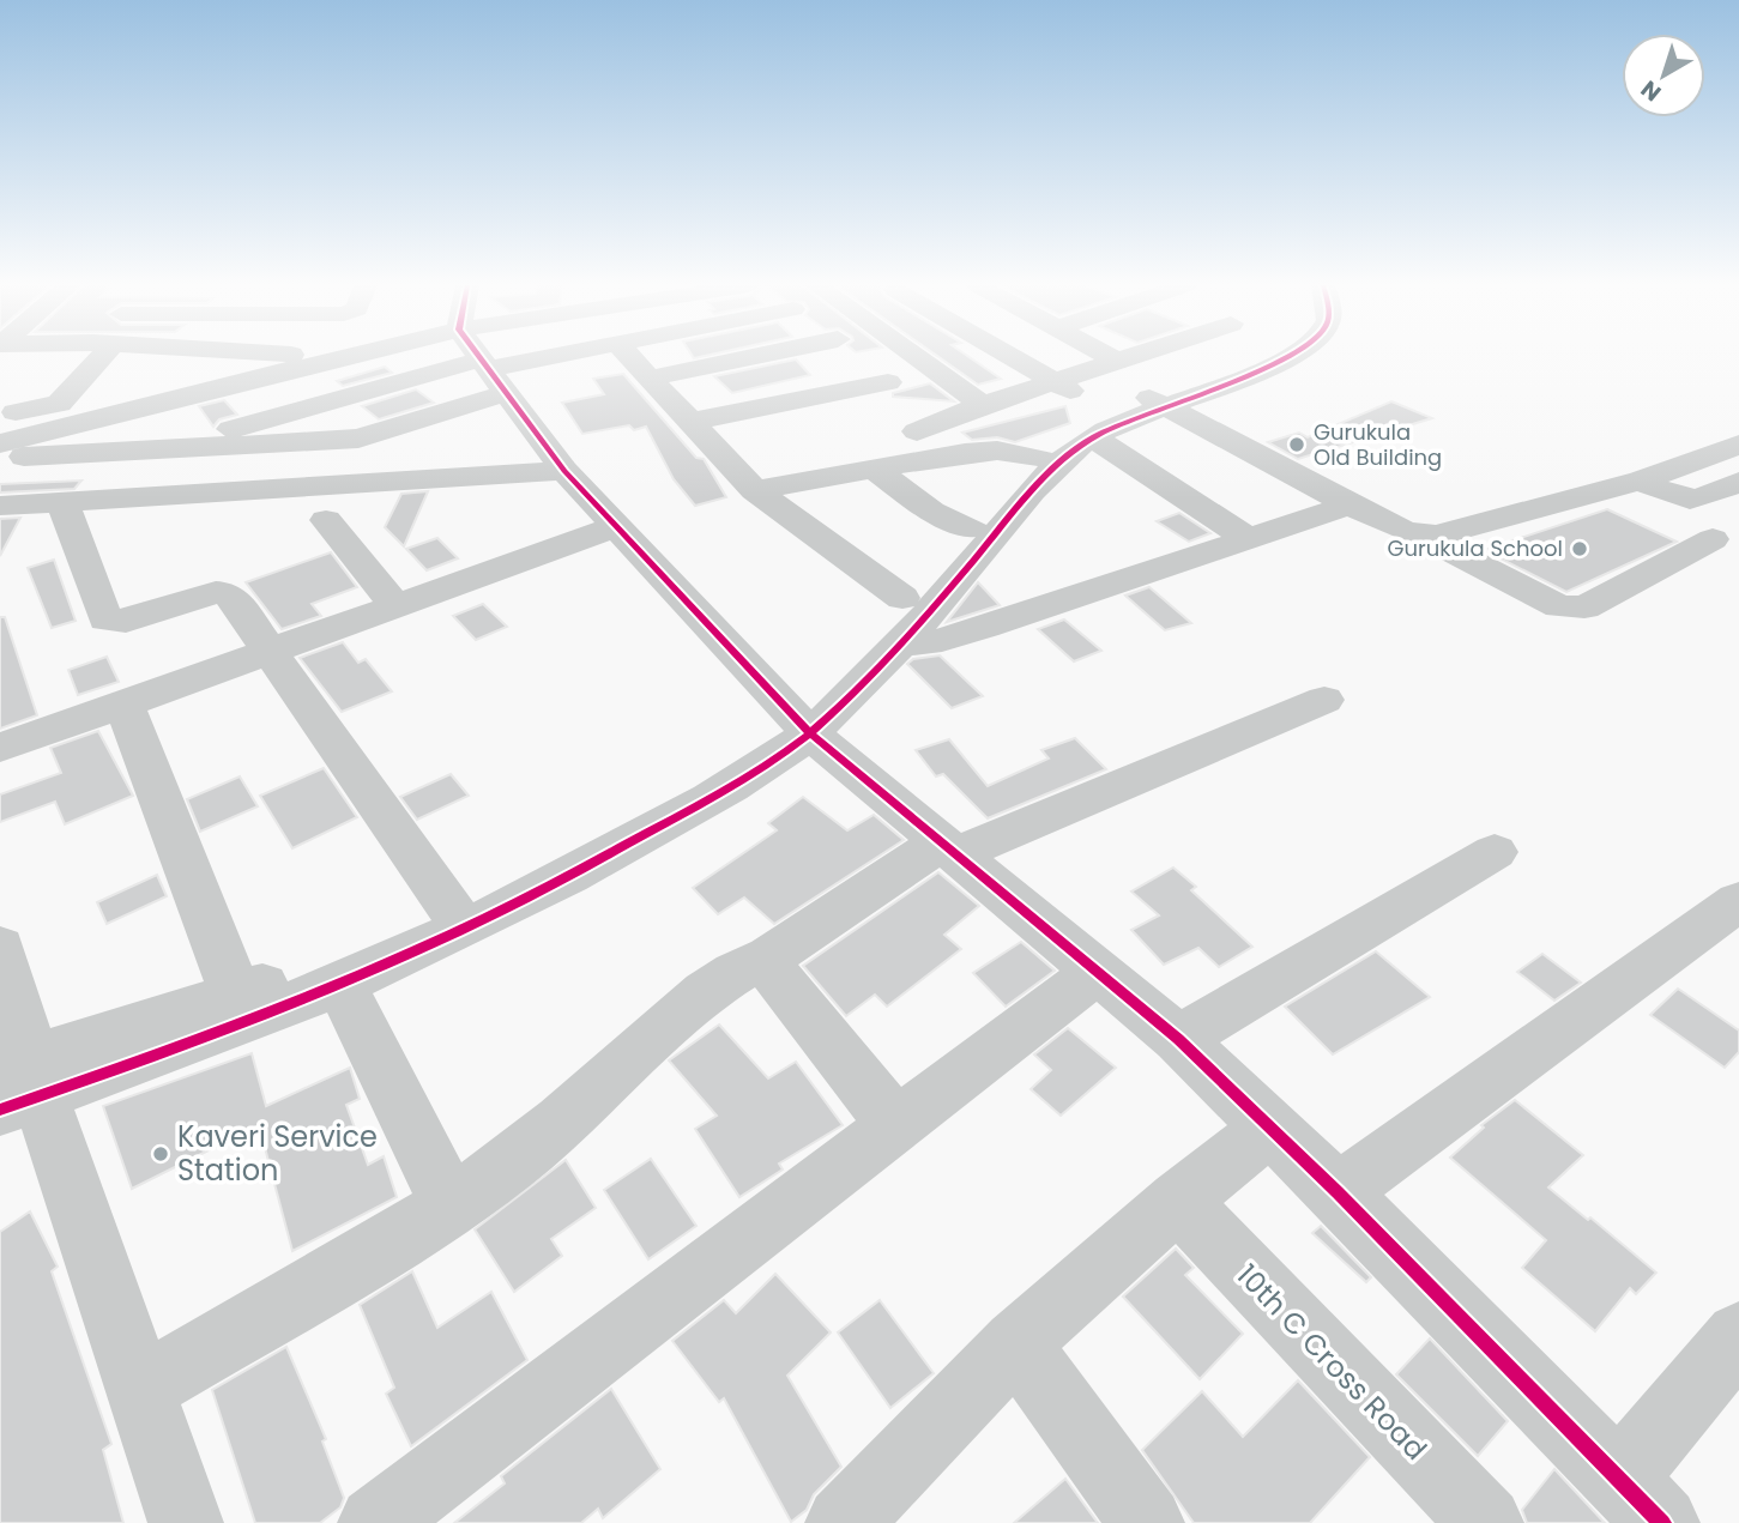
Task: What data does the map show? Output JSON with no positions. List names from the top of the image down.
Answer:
{
  "streets": {
    "street": ["10th C Cross Road"]
  },
  "places": ["Gurukula Old Building", "Gurukula School", "Kaveri Service Station"],
  "north": "bottom left"
}
